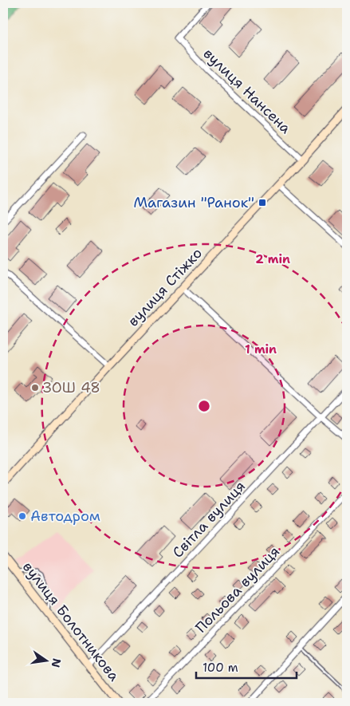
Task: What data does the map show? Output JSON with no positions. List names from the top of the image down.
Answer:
{
  "streets": {
    "street": [
      "вулиця Нансена",
      "вулиця Стіжко",
      "Світла вулиця",
      "Польова вулиця",
      "вулиця Болотникова"
    ]
  },
  "crossings": [
    ["вулиця Нансена", "вулиця Стіжко"],
    ["Світла вулиця", "вулиця Болотникова"]
  ],
  "places": {
    "transit": ["Магазин \"Ранок\""],
    "other": ["ЗОШ 48", "Автодром"]
  },
  "scale_bar": "100 m",
  "north": "right",
  "rings": ["2 min", "1 min"]
}
